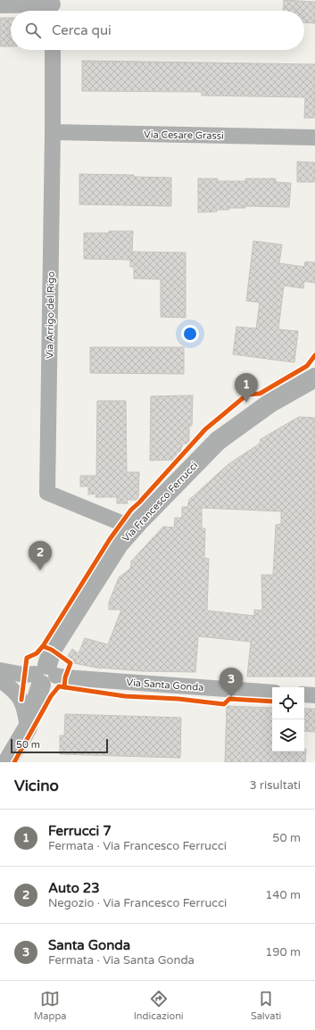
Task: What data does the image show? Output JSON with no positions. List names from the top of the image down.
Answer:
{
  "streets": {
    "street": [
      "Via Cesare Grassi",
      "Via Arrigo del Rigo",
      "Via Francesco Ferrucci",
      "Via Santa Gonda"
    ]
  },
  "crossings": [
    ["Via Cesare Grassi", "Via Arrigo del Rigo"],
    ["Via Arrigo del Rigo", "Via Francesco Ferrucci"],
    ["Via Francesco Ferrucci", "Via Santa Gonda"]
  ],
  "scale_bar": "50 m",
  "page": {
    "search": "Cerca qui",
    "pins": ["1", "2", "3"],
    "scale": "50 m",
    "heading": ["Vicino", "3 risultati"],
    "list": [
      {
        "mark": "1",
        "name": "Ferrucci 7",
        "note": "Fermata · Via Francesco Ferrucci",
        "value": "50 m"
      },
      {
        "mark": "2",
        "name": "Auto 23",
        "note": "Negozio · Via Francesco Ferrucci",
        "value": "140 m"
      },
      {
        "mark": "3",
        "name": "Santa Gonda",
        "note": "Fermata · Via Santa Gonda",
        "value": "190 m"
      }
    ],
    "nav": ["Mappa", "Indicazioni", "Salvati"]
  }
}
